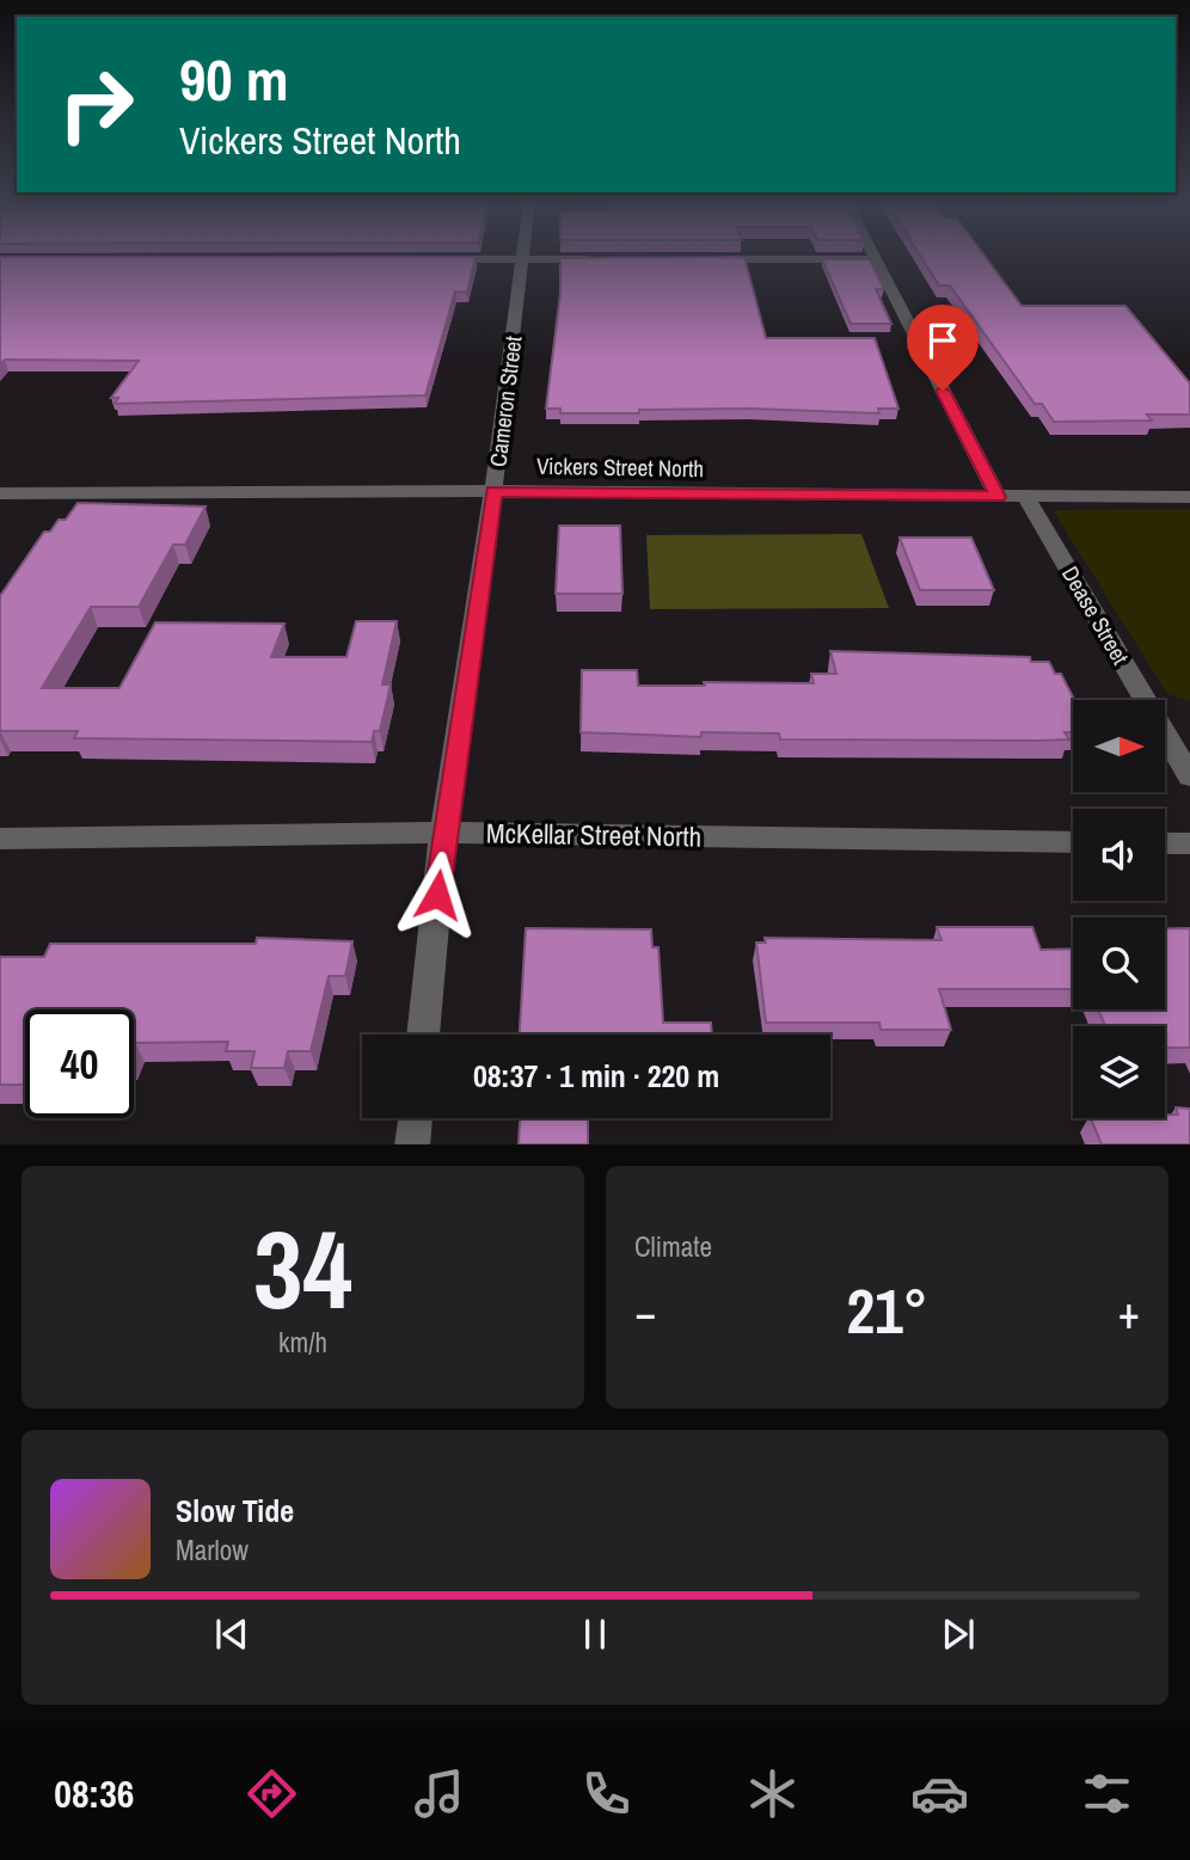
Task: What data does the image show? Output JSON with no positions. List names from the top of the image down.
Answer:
{
  "streets": {
    "street": [
      "Cameron Street",
      "Vickers Street North",
      "Dease Street",
      "McKellar Street North"
    ]
  },
  "crossings": [
    ["Cameron Street", "Vickers Street North"],
    ["Cameron Street", "McKellar Street North"],
    ["Vickers Street North", "Dease Street"]
  ],
  "north": "right",
  "page": {
    "turn": ["90 m", "Vickers Street North"],
    "limit": "40",
    "trip": "08:37 · 1 min · 220 m",
    "tile": [
      ["34", "km/h"],
      "Climate"
    ],
    "heat": ["−", "21°", "+"],
    "song": ["Slow Tide", "Marlow"],
    "tabs": "08:36"
  }
}
